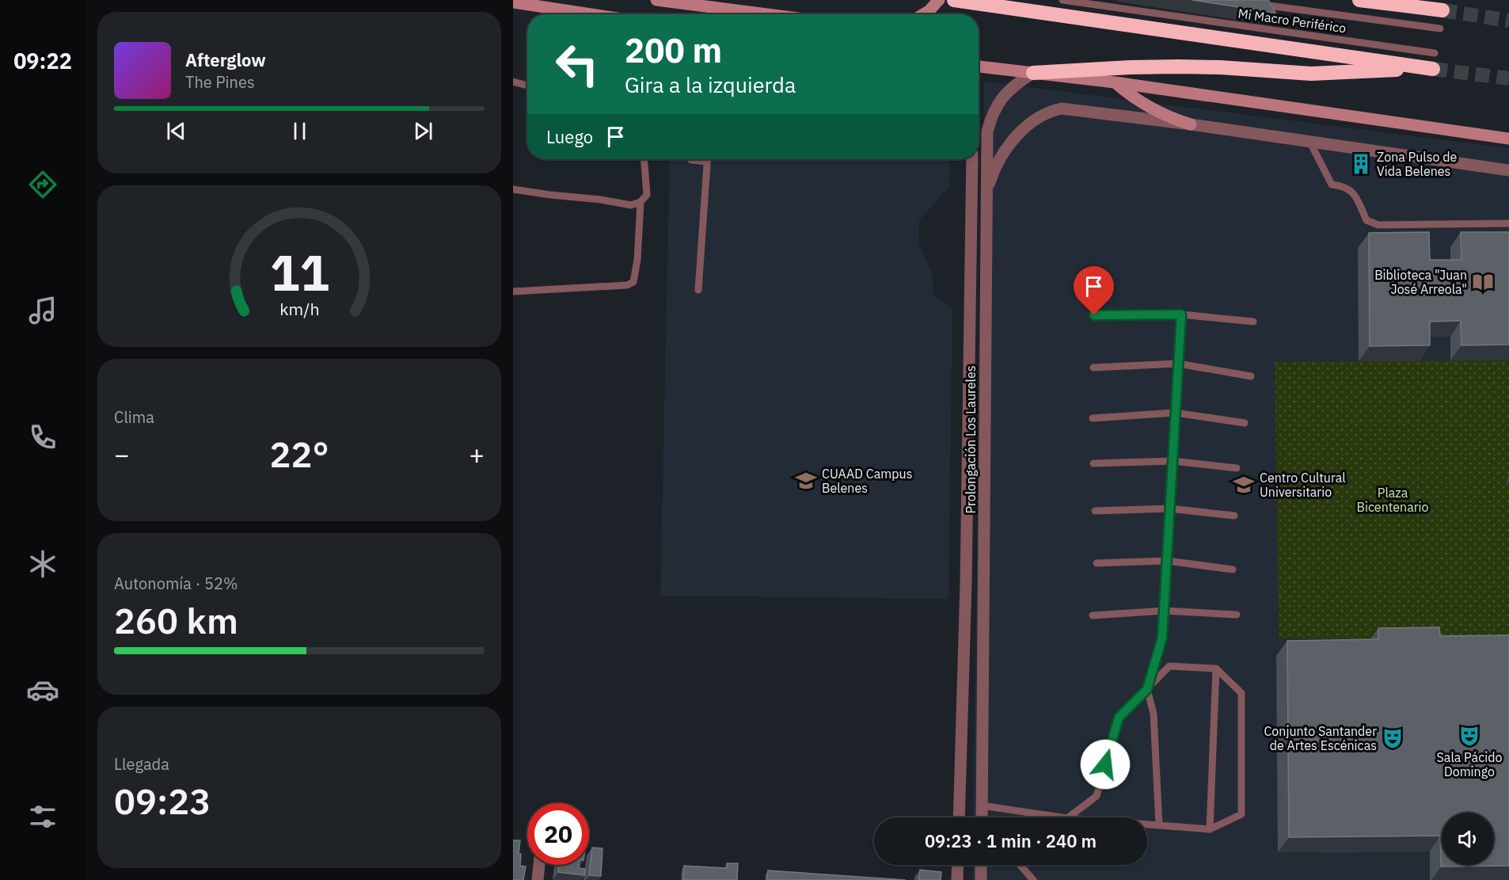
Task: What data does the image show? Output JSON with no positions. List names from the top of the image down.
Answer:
{
  "streets": {
    "street": ["Prolongación Los Laureles"],
    "lane": ["Mi Macro Periférico"]
  },
  "parks": ["Plaza Bicentenario"],
  "places": {
    "building": ["Zona Pulso de Vida Belenes"],
    "library": ["Biblioteca \"Juan José Arreola\""],
    "school or university": ["CUAAD Campus Belenes", "Centro Cultural Universitario"],
    "theatre": ["Sala Pácido Domingo", "Conjunto Santander de Artes Escénicas"]
  },
  "page": {
    "tabs": "09:22",
    "turn": ["200 m", "Gira a la izquierda"],
    "song": ["Afterglow", "The Pines"],
    "then": "Luego",
    "tile": [
      "Clima",
      ["Autonomía · 52%", "260 km"],
      ["Llegada", "09:23"]
    ],
    "heat": ["−", "22°", "+"],
    "limit": "20",
    "trip": "09:23 · 1 min · 240 m",
    "gauge": ["11", "km/h"]
  }
}
